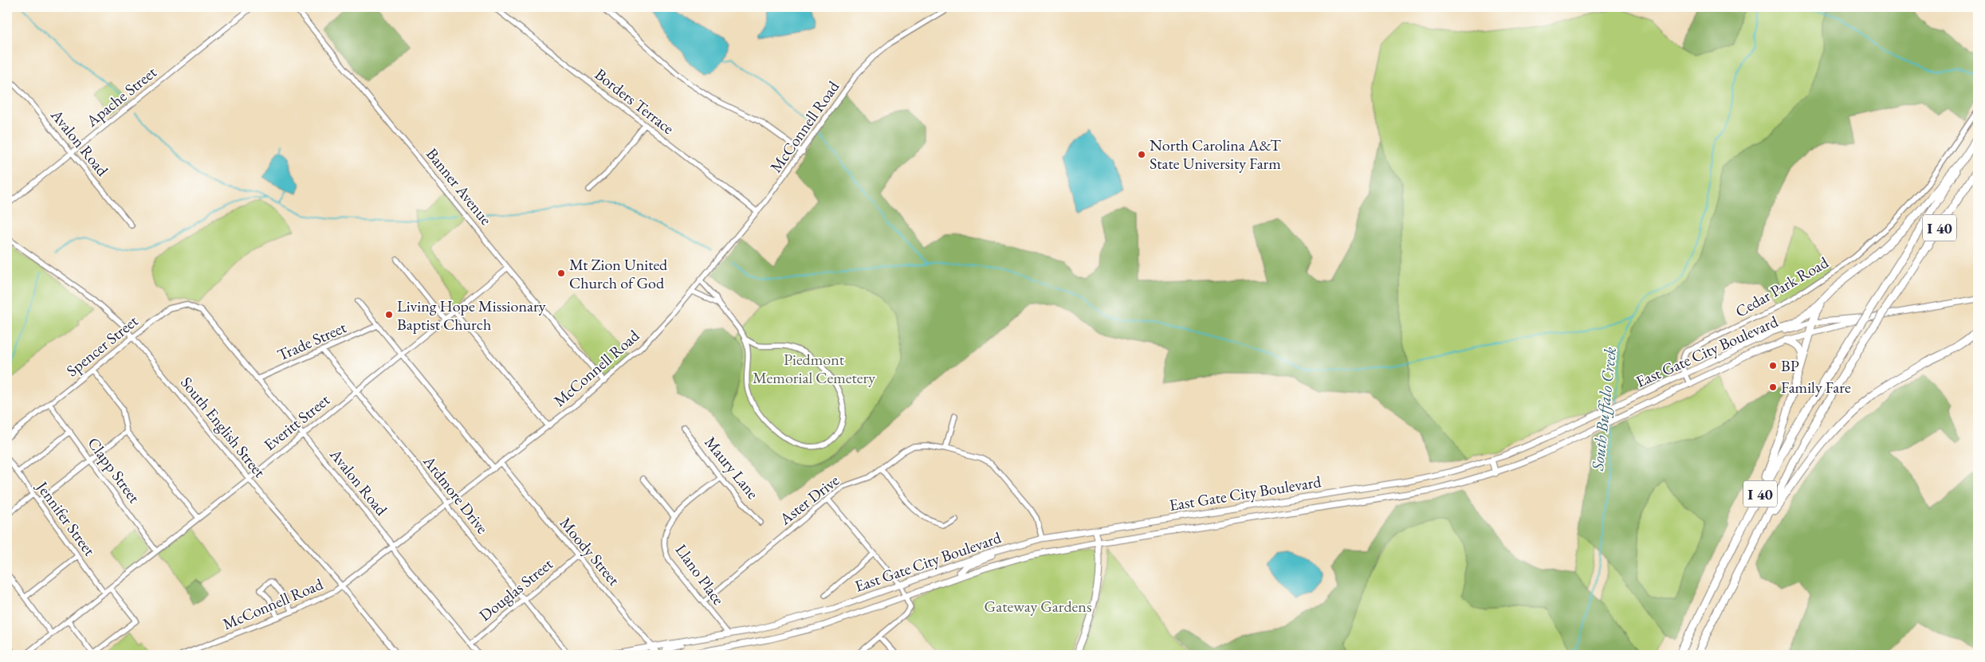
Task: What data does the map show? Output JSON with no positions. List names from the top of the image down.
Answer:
{
  "streets": {
    "highway": ["I 40"],
    "main road": ["East Gate City Boulevard"],
    "street": [
      "Apache Street",
      "Borders Terrace",
      "McConnell Road",
      "Avalon Road",
      "Banner Avenue",
      "Cedar Park Road",
      "Trade Street",
      "Spencer Street",
      "Everitt Street",
      "South English Street",
      "Maury Lane",
      "Clapp Street",
      "Ardmore Drive",
      "Aster Drive",
      "Jennifer Street",
      "Moody Street",
      "Llano Place",
      "Douglas Street"
    ]
  },
  "crossings": [
    ["Apache Street", "Avalon Road"],
    ["Borders Terrace", "McConnell Road"],
    ["McConnell Road", "Avalon Road"],
    ["McConnell Road", "Banner Avenue"],
    ["McConnell Road", "South English Street"],
    ["McConnell Road", "Ardmore Drive"],
    ["McConnell Road", "Moody Street"],
    ["Avalon Road", "Trade Street"],
    ["Avalon Road", "Spencer Street"],
    ["Avalon Road", "Everitt Street"],
    ["Avalon Road", "Douglas Street"],
    ["Banner Avenue", "Everitt Street"],
    ["Cedar Park Road", "East Gate City Boulevard"],
    ["Trade Street", "Ardmore Drive"],
    ["Spencer Street", "South English Street"],
    ["Spencer Street", "Clapp Street"],
    ["East Gate City Boulevard", "Aster Drive"],
    ["East Gate City Boulevard", "Moody Street"],
    ["East Gate City Boulevard", "Llano Place"],
    ["Everitt Street", "South English Street"],
    ["Everitt Street", "Clapp Street"],
    ["Everitt Street", "Ardmore Drive"],
    ["Everitt Street", "Jennifer Street"],
    ["Maury Lane", "Llano Place"],
    ["Ardmore Drive", "Douglas Street"],
    ["Aster Drive", "Llano Place"],
    ["Moody Street", "Douglas Street"]
  ],
  "water": ["South Buffalo Creek"],
  "parks": ["Piedmont Memorial Cemetery", "Gateway Gardens"],
  "places": [
    "North Carolina A&T State University Farm",
    "Mt Zion United Church of God",
    "Living Hope Missionary Baptist Church",
    "BP",
    "Family Fare"
  ]
}
